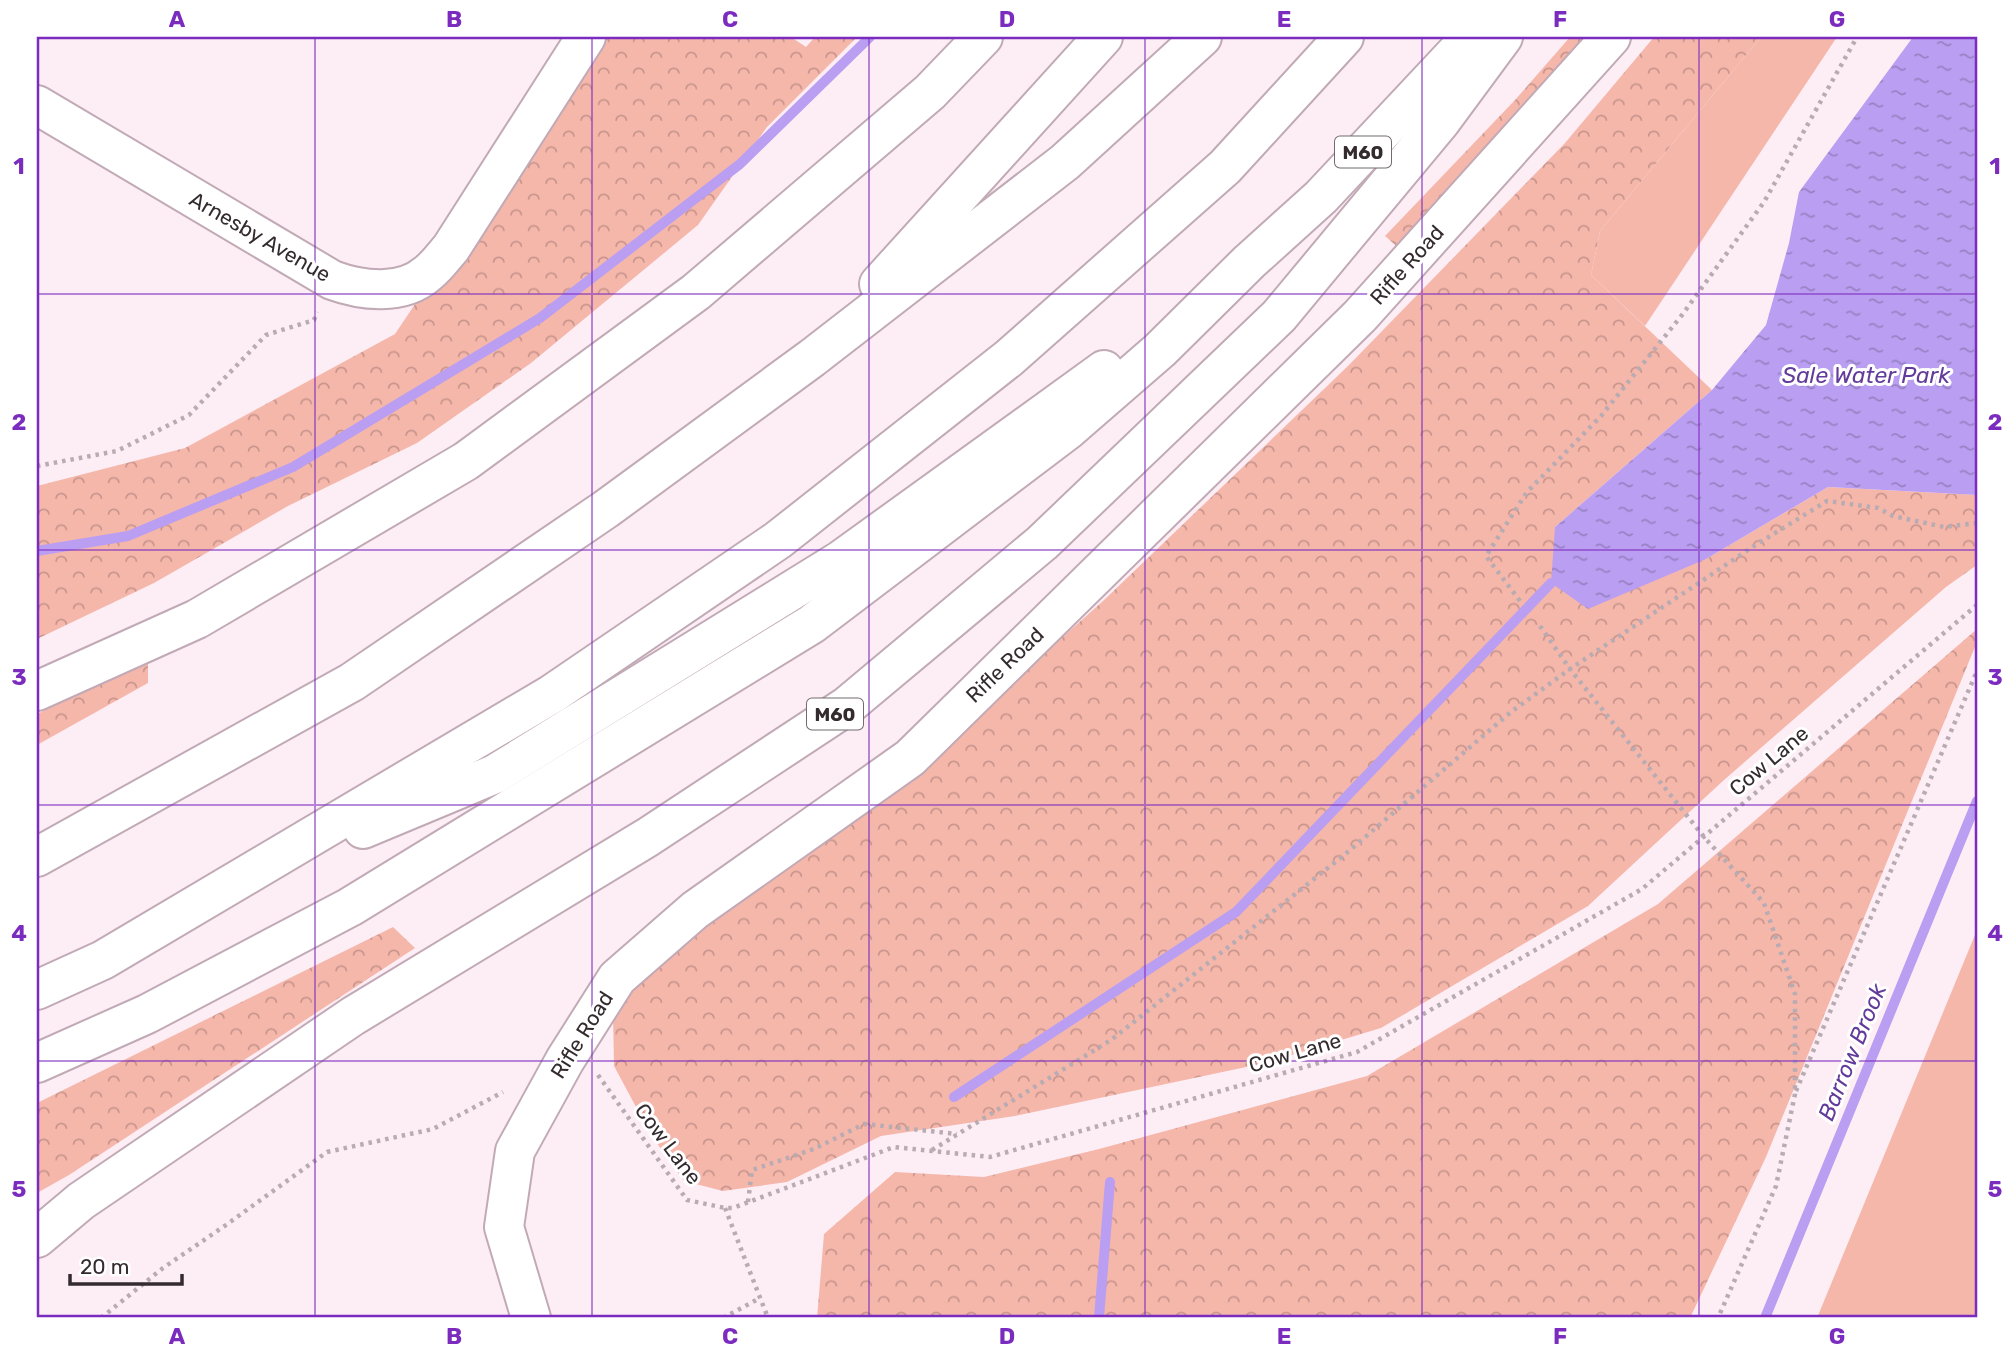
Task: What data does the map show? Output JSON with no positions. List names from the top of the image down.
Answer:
{
  "streets": {
    "main road": ["M60", "Arnesby Avenue", "Rifle Road"],
    "path": ["Cow Lane"]
  },
  "crossings": [
    ["Rifle Road", "Cow Lane"]
  ],
  "water": ["Sale Water Park", "Barrow Brook"],
  "scale_bar": "20 m",
  "grid": {
    "columns": [
      "A",
      "B",
      "C",
      "D",
      "E",
      "F",
      "G"
    ],
    "rows": [
      "1",
      "2",
      "3",
      "4",
      "5"
    ]
  }
}
